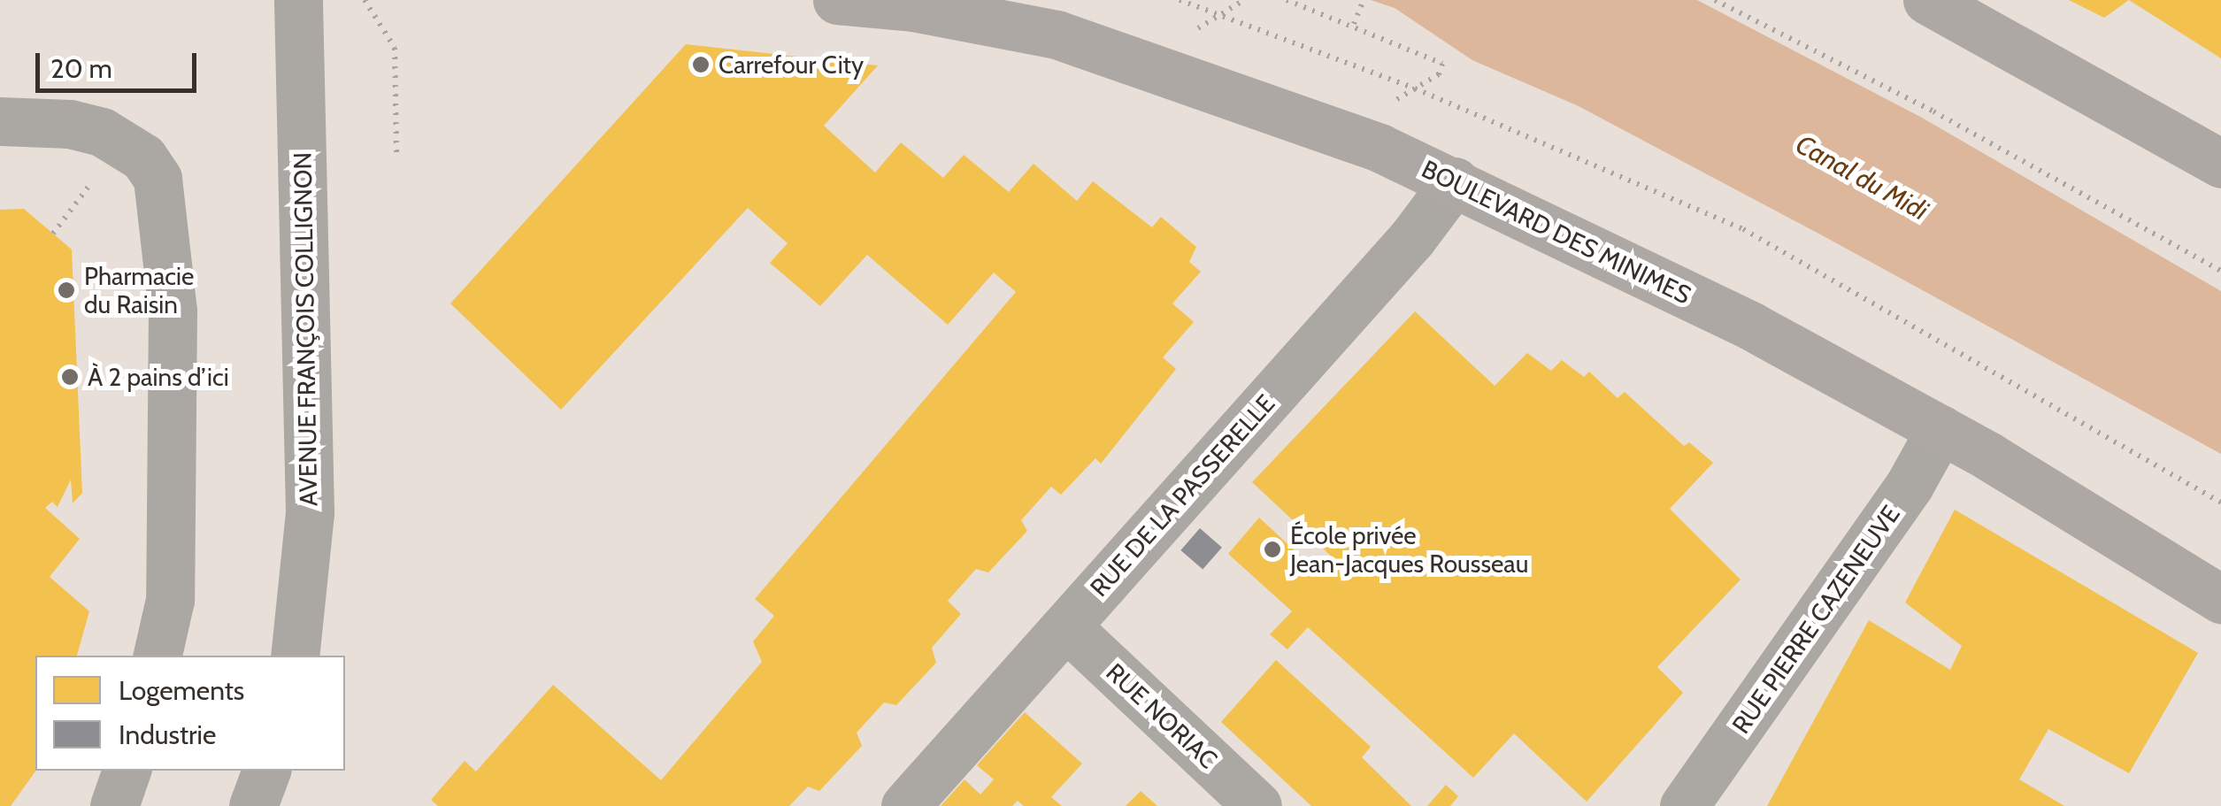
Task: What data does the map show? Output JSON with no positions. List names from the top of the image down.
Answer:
{
  "streets": {
    "main road": ["BOULEVARD DES MINIMES"],
    "street": [
      "AVENUE FRANÇOIS COLLIGNON",
      "RUE DE LA PASSERELLE",
      "RUE PIERRE CAZENEUVE",
      "RUE NORIAC"
    ]
  },
  "crossings": [
    ["BOULEVARD DES MINIMES", "RUE DE LA PASSERELLE"],
    ["BOULEVARD DES MINIMES", "RUE PIERRE CAZENEUVE"],
    ["RUE DE LA PASSERELLE", "RUE NORIAC"]
  ],
  "water": ["Canal du Midi"],
  "places": [
    "Carrefour City",
    "Pharmacie du Raisin",
    "À 2 pains d’ici",
    "École privée Jean-Jacques Rousseau"
  ],
  "legend": ["Logements", "Industrie"],
  "scale_bar": "20 m"
}
